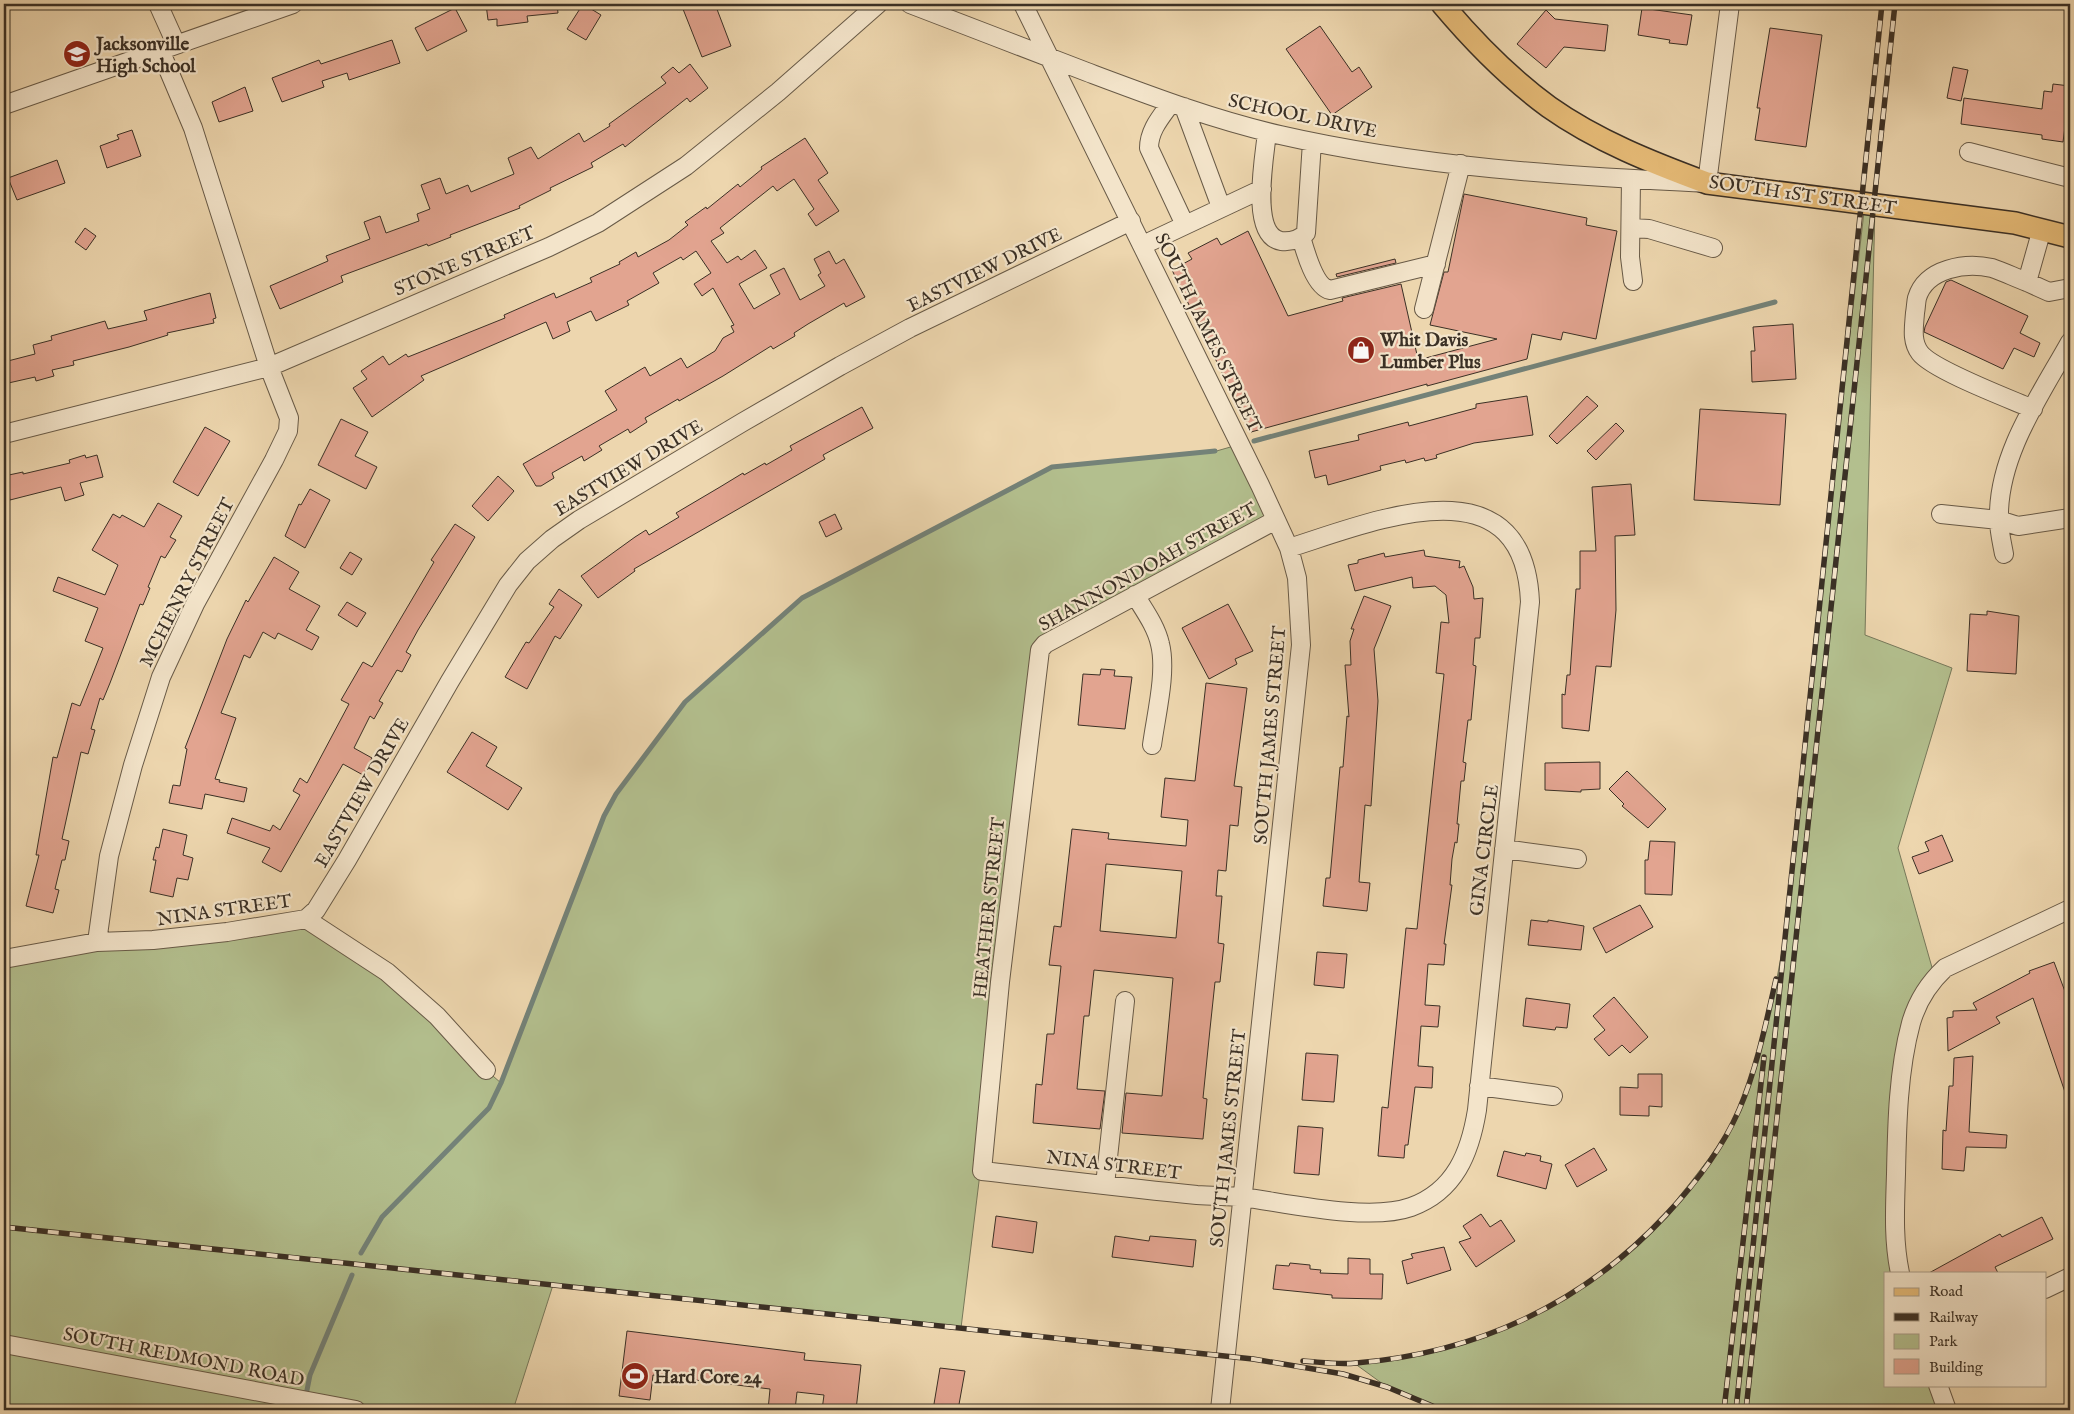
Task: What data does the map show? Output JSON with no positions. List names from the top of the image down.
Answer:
{
  "streets": {
    "main road": ["SOUTH 1ST STREET"],
    "street": [
      "SCHOOL DRIVE",
      "STONE STREET",
      "EASTVIEW DRIVE",
      "SOUTH JAMES STREET",
      "SHANNONDOAH STREET",
      "MCHENRY STREET",
      "GINA CIRCLE",
      "HEATHER STREET",
      "NINA STREET",
      "SOUTH REDMOND ROAD"
    ]
  },
  "crossings": [
    ["SCHOOL DRIVE", "SOUTH 1ST STREET"],
    ["SCHOOL DRIVE", "SOUTH JAMES STREET"],
    ["STONE STREET", "MCHENRY STREET"],
    ["EASTVIEW DRIVE", "SOUTH JAMES STREET"],
    ["EASTVIEW DRIVE", "NINA STREET"],
    ["SOUTH JAMES STREET", "SHANNONDOAH STREET"],
    ["SOUTH JAMES STREET", "GINA CIRCLE"],
    ["SOUTH JAMES STREET", "NINA STREET"],
    ["SHANNONDOAH STREET", "HEATHER STREET"],
    ["MCHENRY STREET", "NINA STREET"],
    ["GINA CIRCLE", "NINA STREET"],
    ["HEATHER STREET", "NINA STREET"]
  ],
  "places": {
    "school or university": ["Jacksonville High School"],
    "shop": ["Whit Davis Lumber Plus"],
    "sports": ["Hard Core 24"]
  },
  "legend": [
    "Road",
    "Railway",
    "Park",
    "Building"
  ]
}
